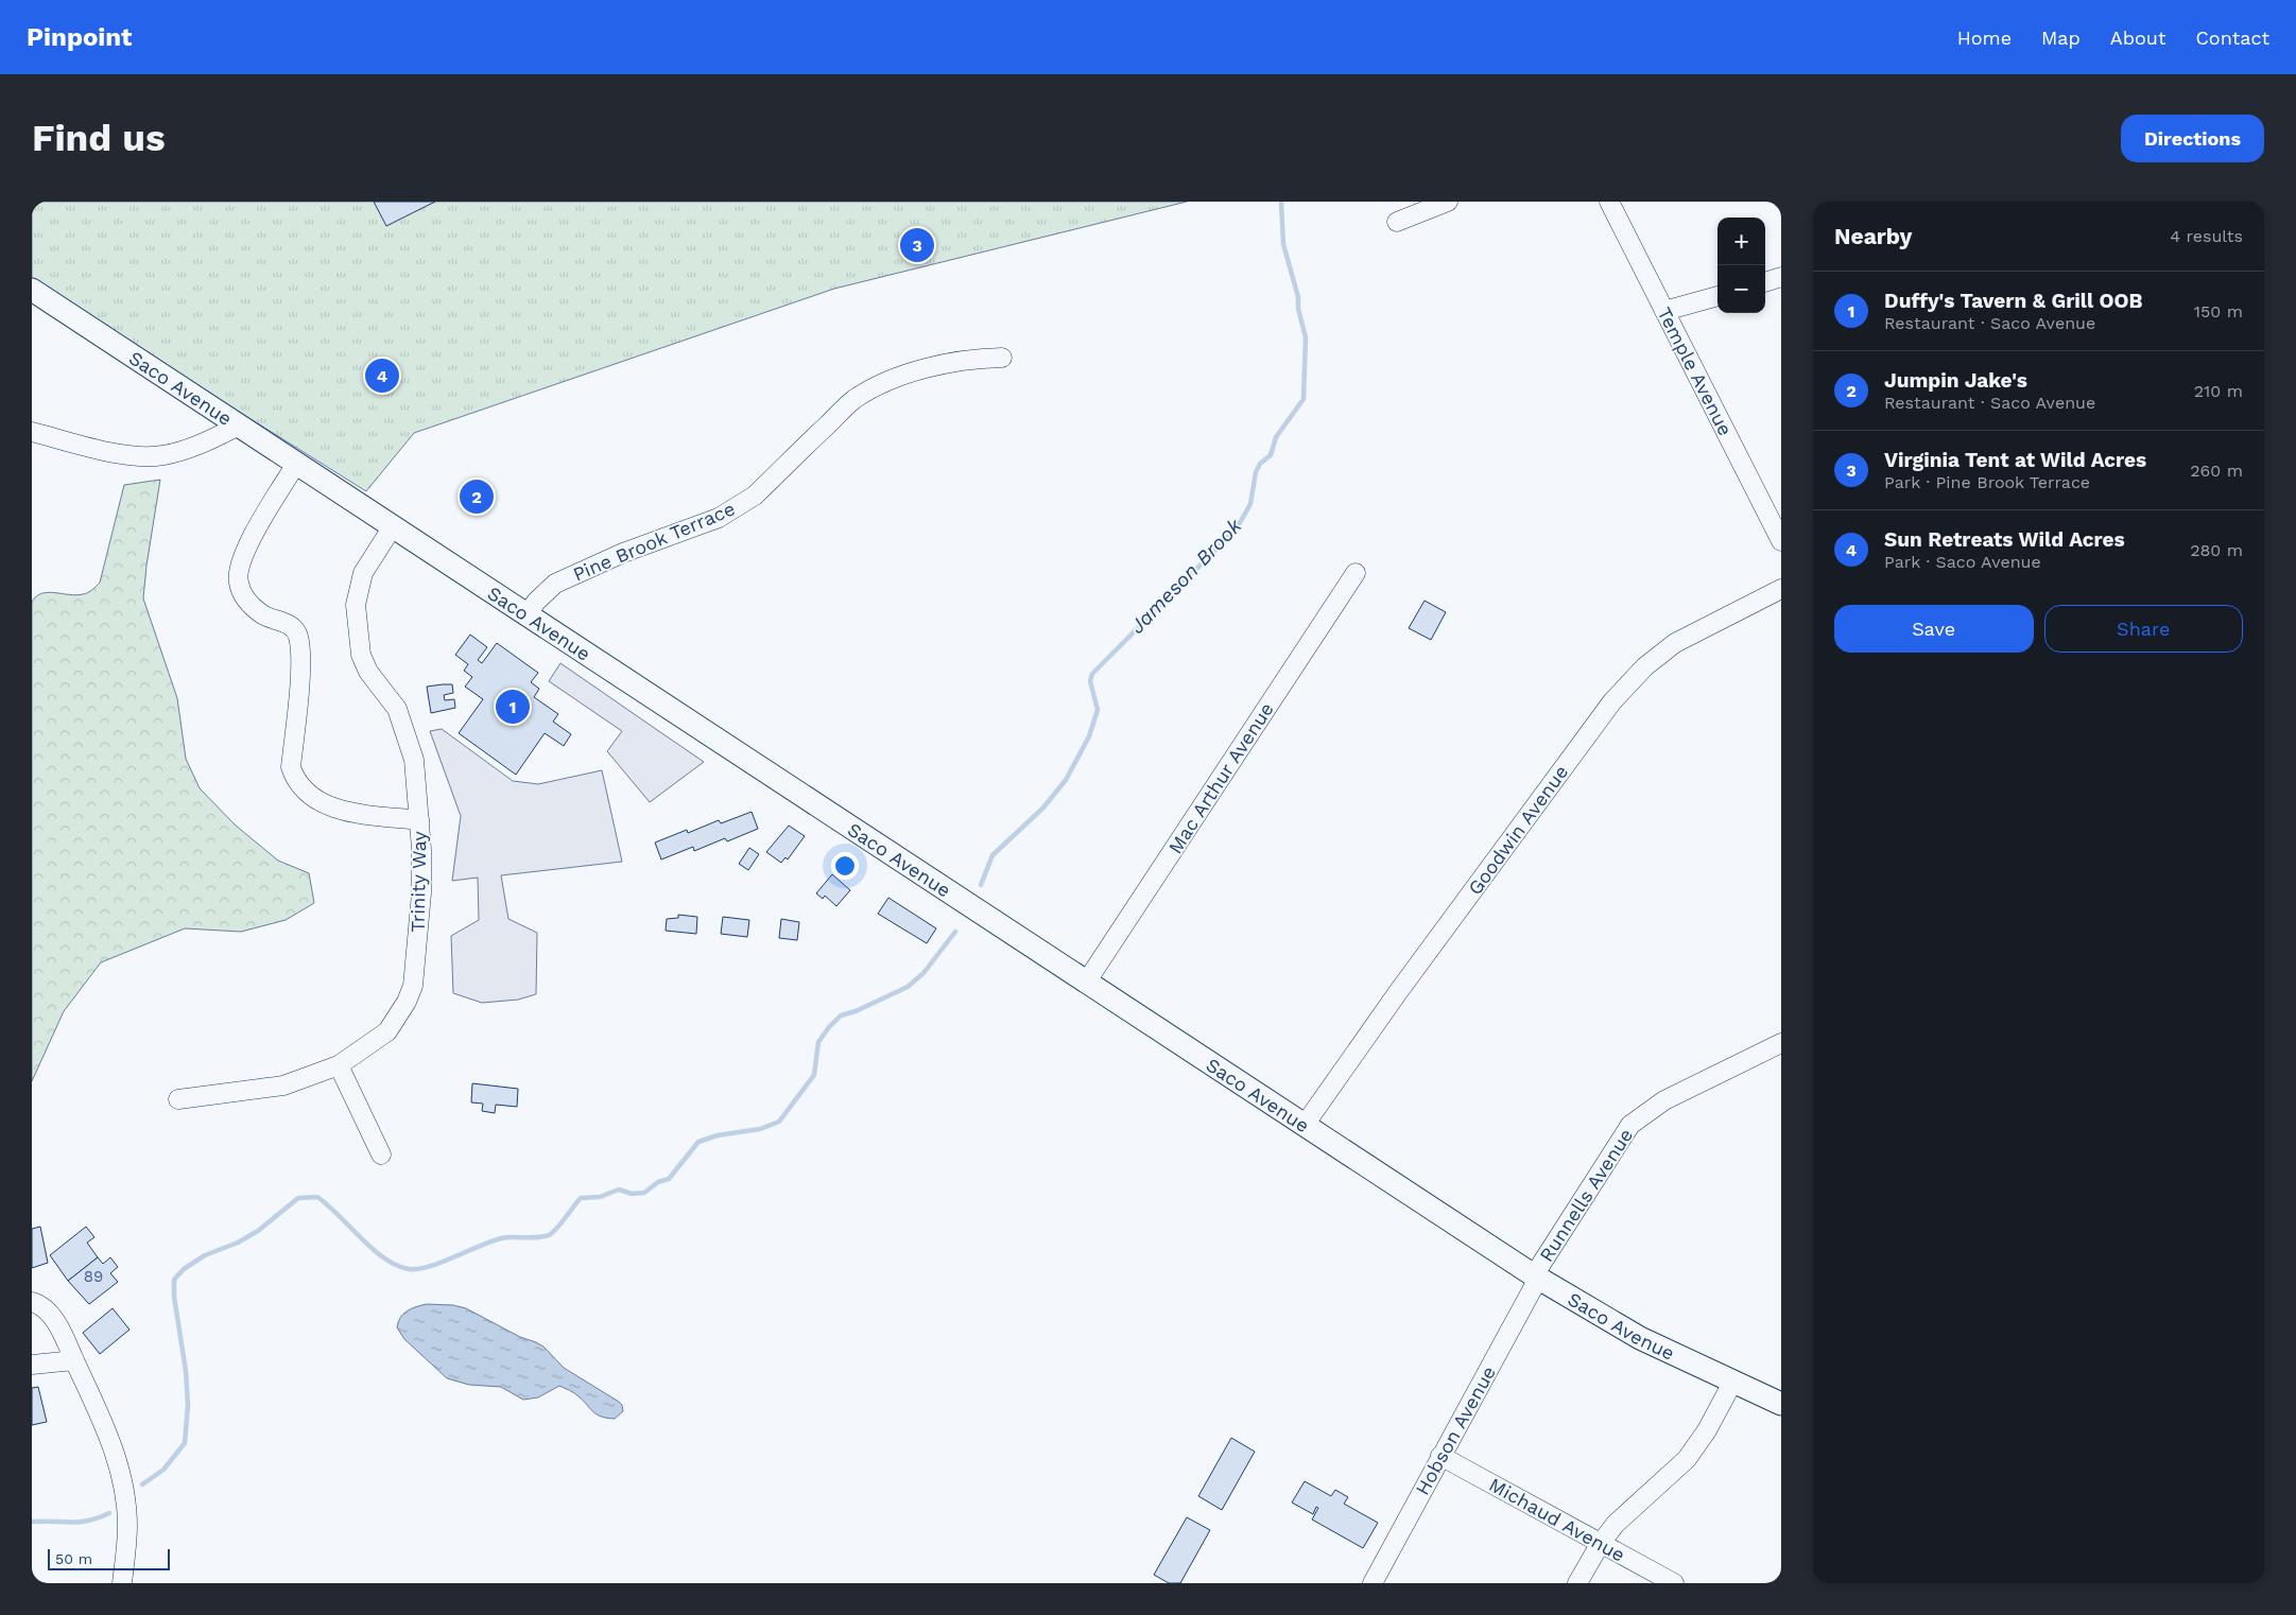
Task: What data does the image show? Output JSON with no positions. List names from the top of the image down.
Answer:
{
  "streets": {
    "main road": ["Saco Avenue"],
    "street": [
      "Temple Avenue",
      "Pine Brook Terrace",
      "Mac Arthur Avenue",
      "Goodwin Avenue",
      "Trinity Way",
      "Runnells Avenue",
      "Hobson Avenue",
      "Michaud Avenue"
    ]
  },
  "crossings": [
    ["Saco Avenue", "Pine Brook Terrace"],
    ["Saco Avenue", "Mac Arthur Avenue"],
    ["Saco Avenue", "Goodwin Avenue"],
    ["Saco Avenue", "Trinity Way"],
    ["Saco Avenue", "Runnells Avenue"],
    ["Saco Avenue", "Hobson Avenue"],
    ["Runnells Avenue", "Hobson Avenue"],
    ["Hobson Avenue", "Michaud Avenue"]
  ],
  "water": ["Jameson Brook"],
  "house_numbers": ["89"],
  "scale_bar": "50 m",
  "page": {
    "header": "Pinpoint",
    "nav": [
      "Home",
      "Map",
      "About",
      "Contact"
    ],
    "buttons": [
      "Directions",
      ["Save", "Share"]
    ],
    "title": "Find us",
    "heading": ["Nearby", "4 results"],
    "map_buttons": ["+", "−"],
    "pins": [
      "3",
      "4",
      "2",
      "1"
    ],
    "list": [
      {
        "mark": "1",
        "name": "Duffy's Tavern & Grill OOB",
        "note": "Restaurant · Saco Avenue",
        "value": "150 m"
      },
      {
        "mark": "2",
        "name": "Jumpin Jake's",
        "note": "Restaurant · Saco Avenue",
        "value": "210 m"
      },
      {
        "mark": "3",
        "name": "Virginia Tent at Wild Acres",
        "note": "Park · Pine Brook Terrace",
        "value": "260 m"
      },
      {
        "mark": "4",
        "name": "Sun Retreats Wild Acres",
        "note": "Park · Saco Avenue",
        "value": "280 m"
      }
    ],
    "scale": "50 m"
  }
}
